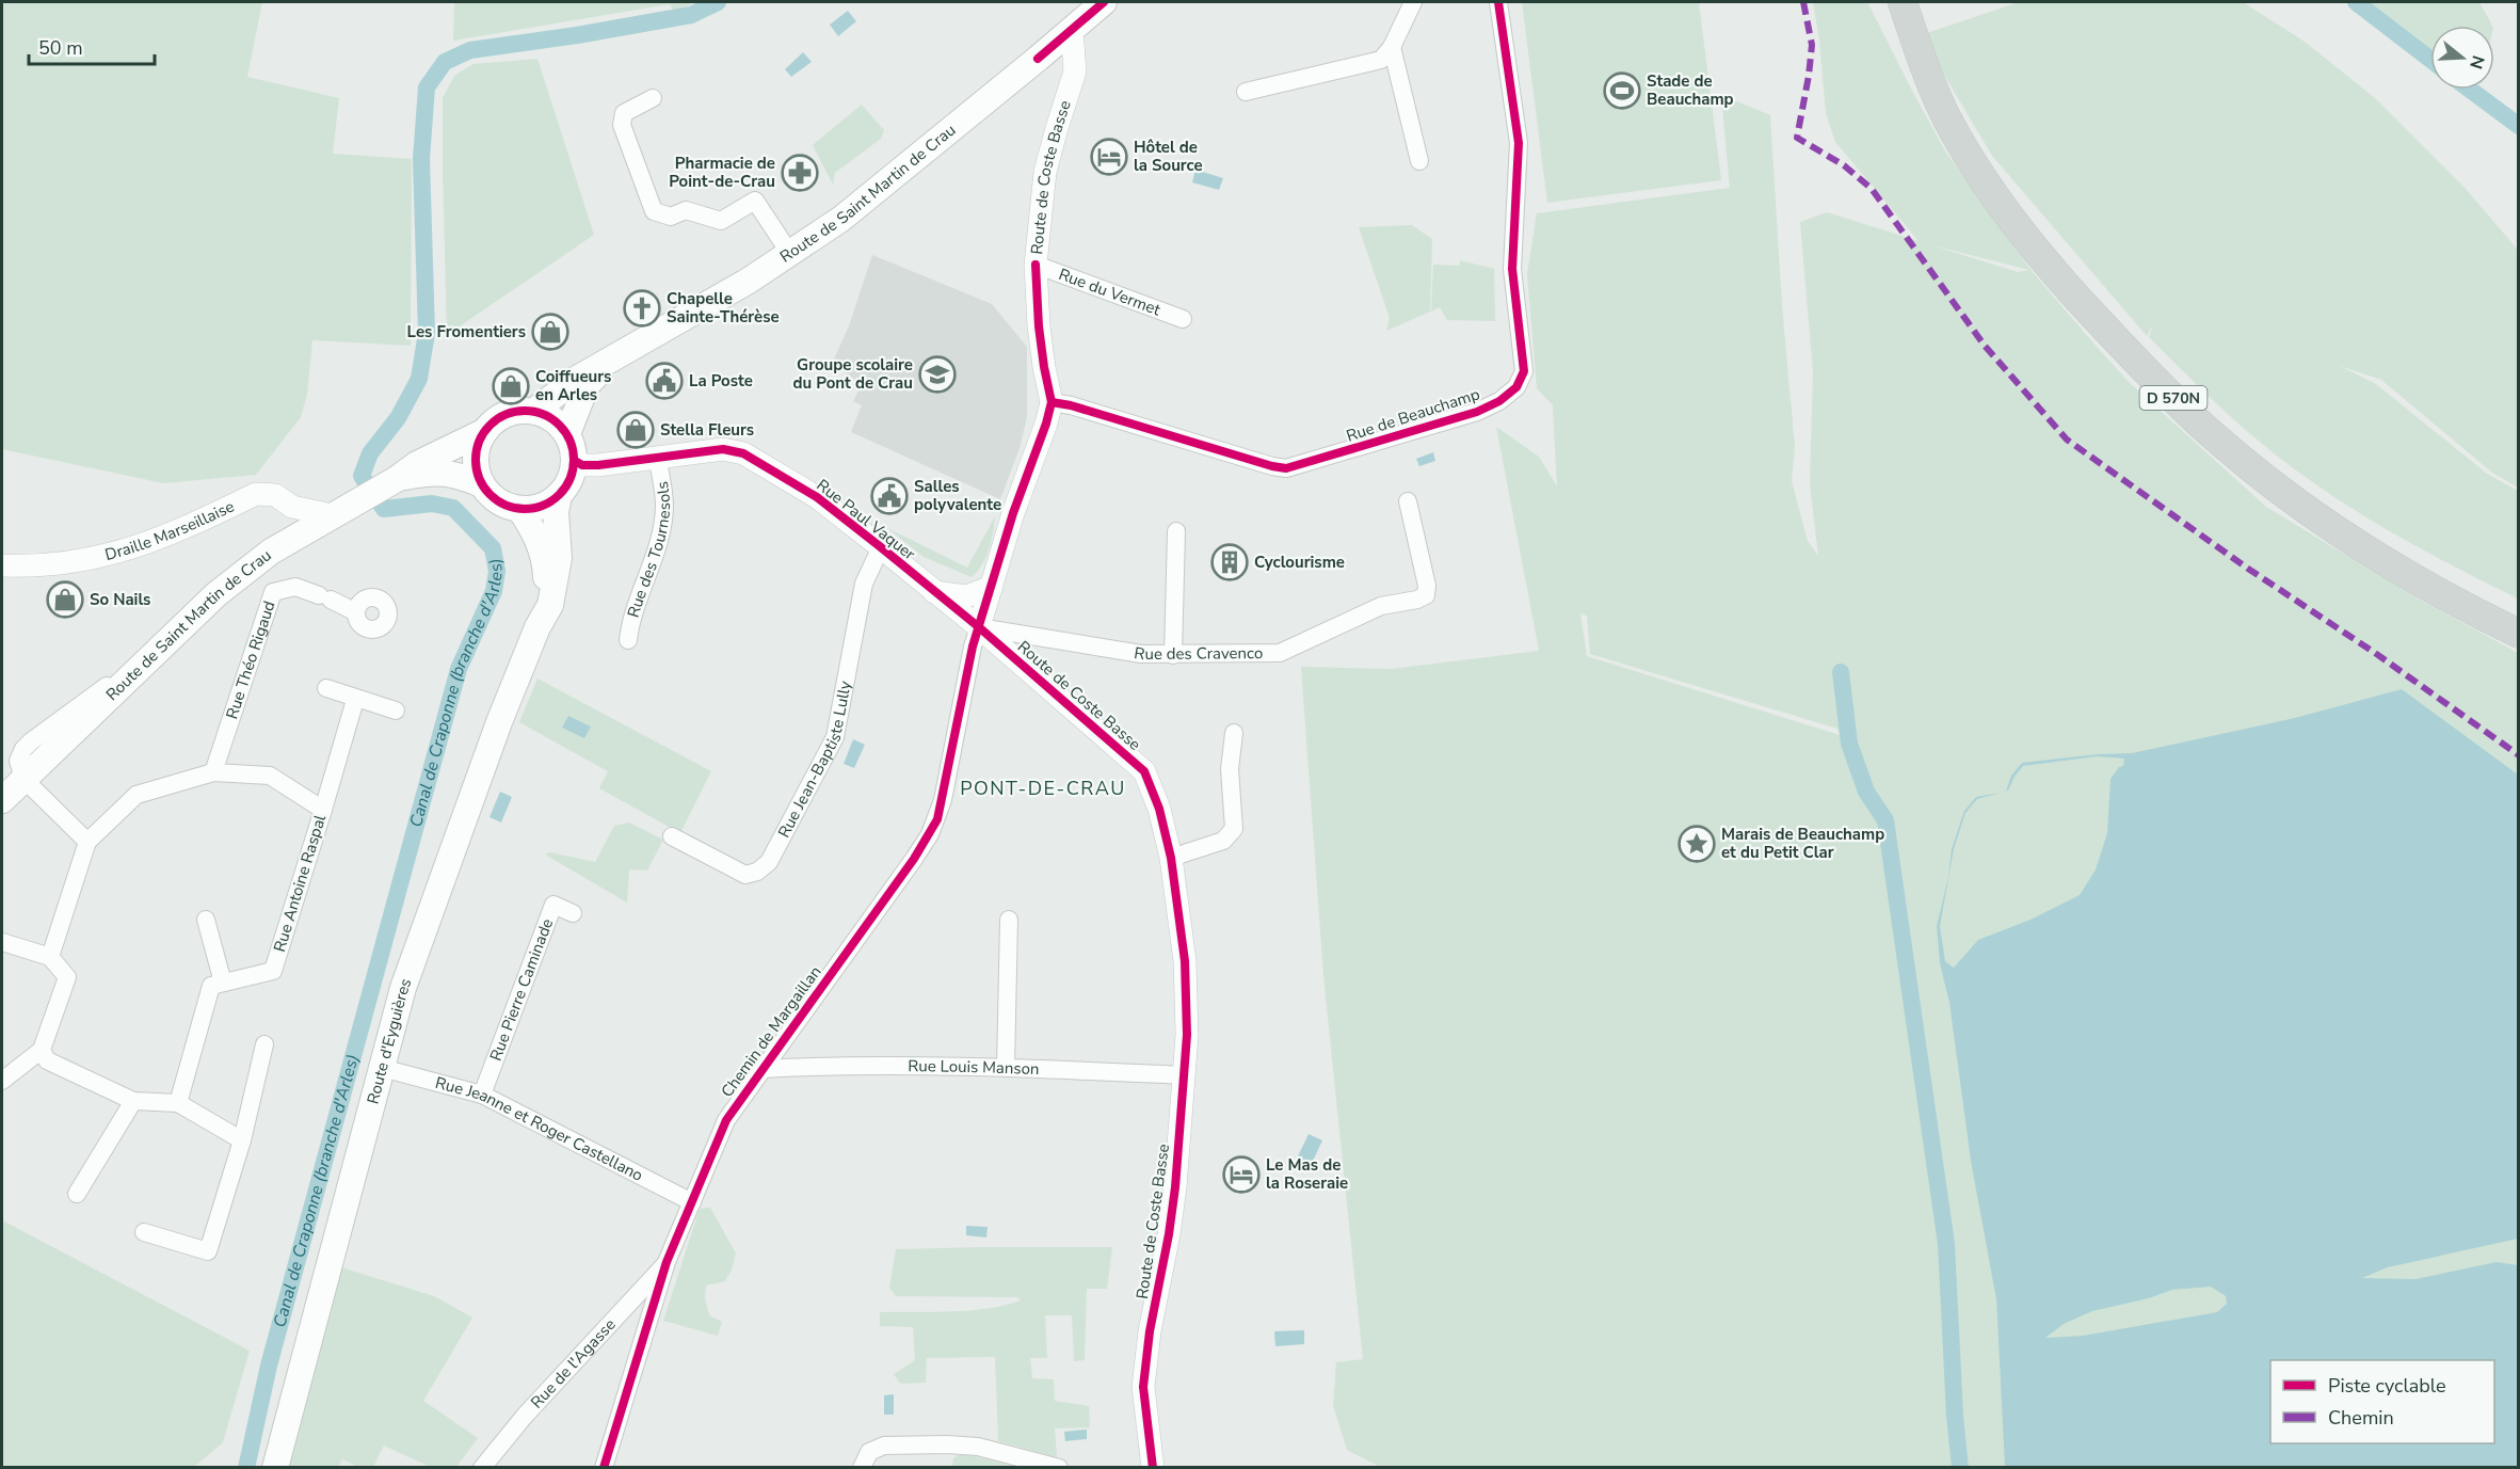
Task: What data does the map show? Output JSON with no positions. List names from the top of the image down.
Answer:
{
  "streets": {
    "main road": ["Route de Saint Martin de Crau", "D 570N", "Route d'Eyguières"],
    "street": [
      "Route de Coste Basse",
      "Rue du Vermet",
      "Rue de Beauchamp",
      "Rue Paul Vaquer",
      "Draille Marseillaise",
      "Rue des Tournesols",
      "Rue des Cravenco",
      "Rue Théo Rigaud",
      "Rue Jean-Baptiste Lully",
      "Rue Antoine Raspal",
      "Rue Pierre Caminade",
      "Chemin de Margaillan",
      "Rue Louis Manson",
      "Rue Jeanne et Roger Castellano",
      "Rue de l'Agasse"
    ]
  },
  "crossings": [
    ["Route de Coste Basse", "Route de Saint Martin de Crau"],
    ["Route de Coste Basse", "Rue du Vermet"],
    ["Route de Coste Basse", "Rue de Beauchamp"],
    ["Route de Coste Basse", "Rue Paul Vaquer"],
    ["Route de Coste Basse", "Rue des Cravenco"],
    ["Route de Coste Basse", "Chemin de Margaillan"],
    ["Route de Coste Basse", "Rue Louis Manson"],
    ["Route de Saint Martin de Crau", "Rue Paul Vaquer"],
    ["Route de Saint Martin de Crau", "Draille Marseillaise"],
    ["Route de Saint Martin de Crau", "Route d'Eyguières"],
    ["Rue Paul Vaquer", "Rue des Tournesols"],
    ["Rue Paul Vaquer", "Rue des Cravenco"],
    ["Rue Paul Vaquer", "Rue Jean-Baptiste Lully"],
    ["Rue Paul Vaquer", "Chemin de Margaillan"],
    ["Rue Paul Vaquer", "Route d'Eyguières"],
    ["Rue des Cravenco", "Chemin de Margaillan"],
    ["Rue Théo Rigaud", "Rue Antoine Raspal"],
    ["Rue Pierre Caminade", "Rue Jeanne et Roger Castellano"],
    ["Chemin de Margaillan", "Rue Louis Manson"],
    ["Chemin de Margaillan", "Rue Jeanne et Roger Castellano"],
    ["Chemin de Margaillan", "Rue de l'Agasse"],
    ["Route d'Eyguières", "Rue Jeanne et Roger Castellano"]
  ],
  "districts": ["PONT-DE-CRAU"],
  "water": ["Canal de Craponne (branche d'Arles)"],
  "places": {
    "sports": ["Stade de Beauchamp"],
    "hotel": ["Hôtel de la Source", "Le Mas de la Roseraie"],
    "pharmacy": ["Pharmacie de Point-de-Crau"],
    "church": ["Chapelle Sainte-Thérèse"],
    "shop": [
      "Les Fromentiers",
      "Coiffueurs en Arles",
      "Stella Fleurs",
      "So Nails"
    ],
    "school or university": ["Groupe scolaire du Pont de Crau"],
    "public building": ["La Poste", "Salles polyvalente"],
    "building": ["Cyclourisme"],
    "place": ["Marais de Beauchamp et du Petit Clar"]
  },
  "legend": ["Piste cyclable", "Chemin"],
  "scale_bar": "50 m",
  "north": "right"
}
